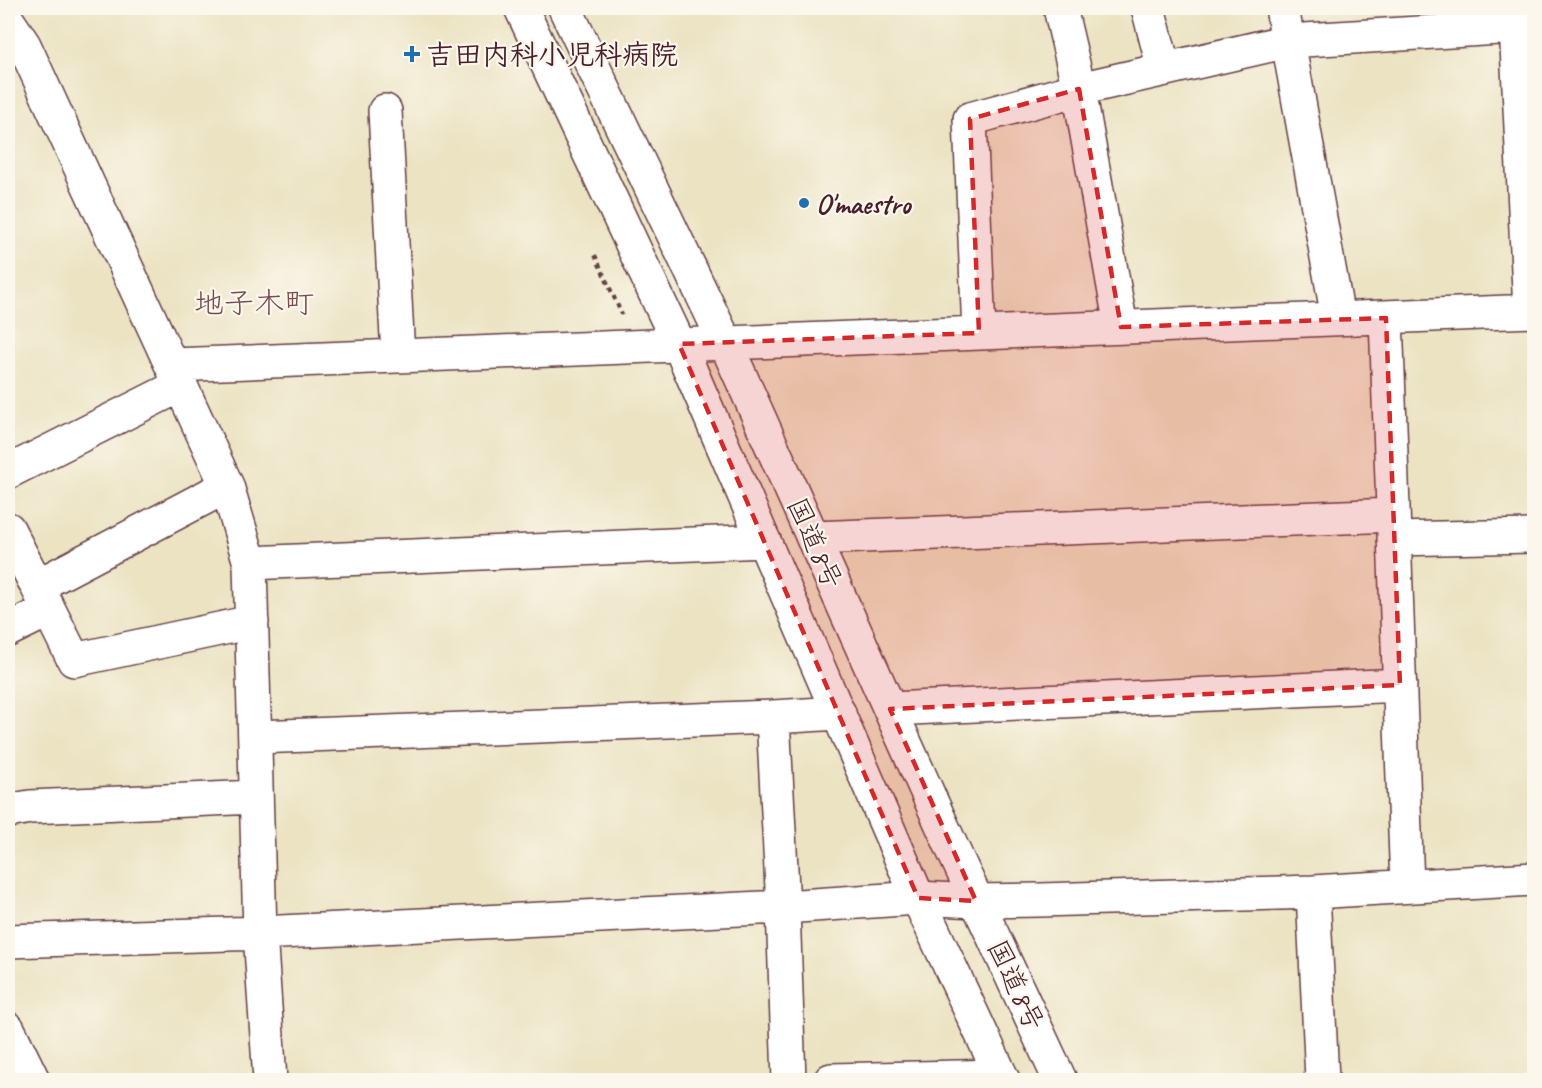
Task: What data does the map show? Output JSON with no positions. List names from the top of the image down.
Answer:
{
  "streets": {
    "main road": ["国道8号"]
  },
  "districts": ["地子木町"],
  "places": {
    "health": ["吉田内科小児科病院"],
    "other": ["O'maestro"]
  }
}
